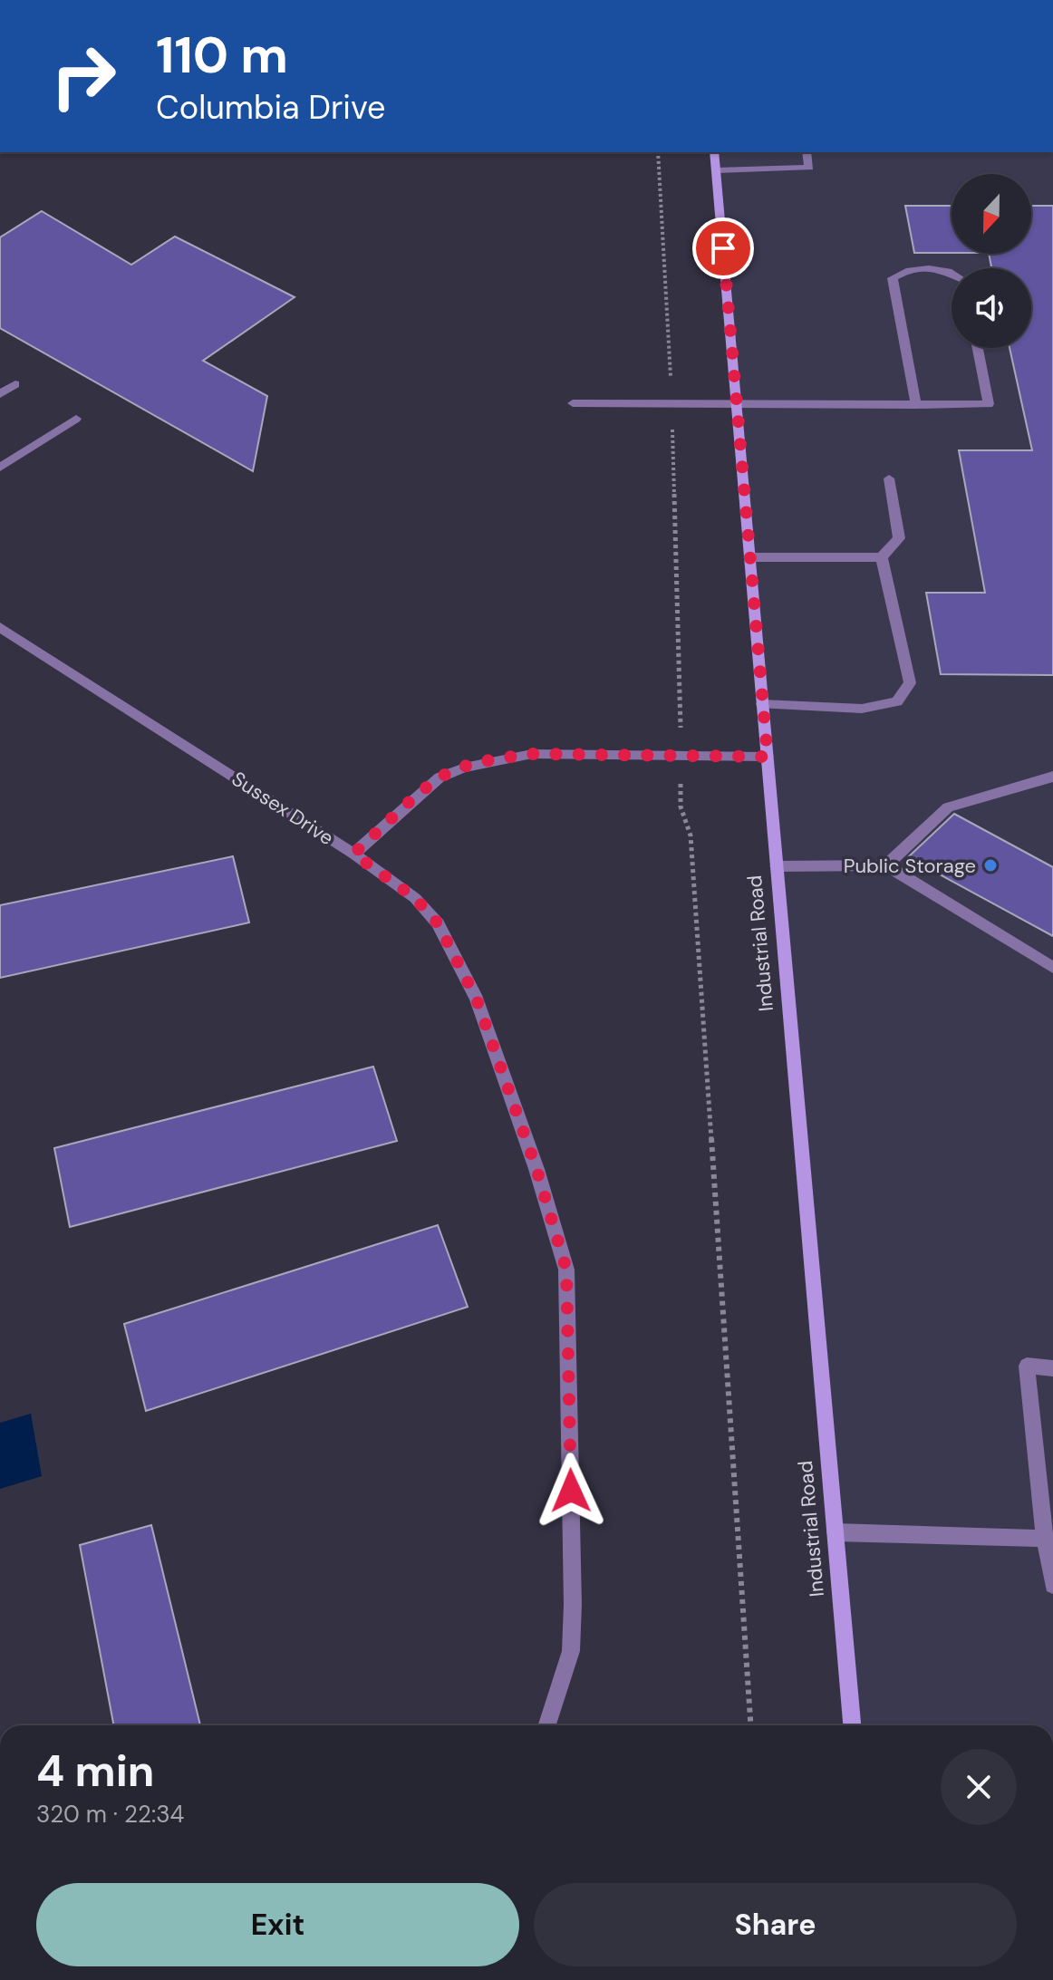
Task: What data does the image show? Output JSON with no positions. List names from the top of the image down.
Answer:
{
  "streets": {
    "main road": ["Industrial Road"],
    "street": ["Sussex Drive"]
  },
  "places": ["Public Storage"],
  "north": "bottom",
  "page": {
    "turn": ["110 m", "Columbia Drive"],
    "heading": ["4 min", "320 m · 22:34"],
    "buttons": ["Exit", "Share"]
  }
}
